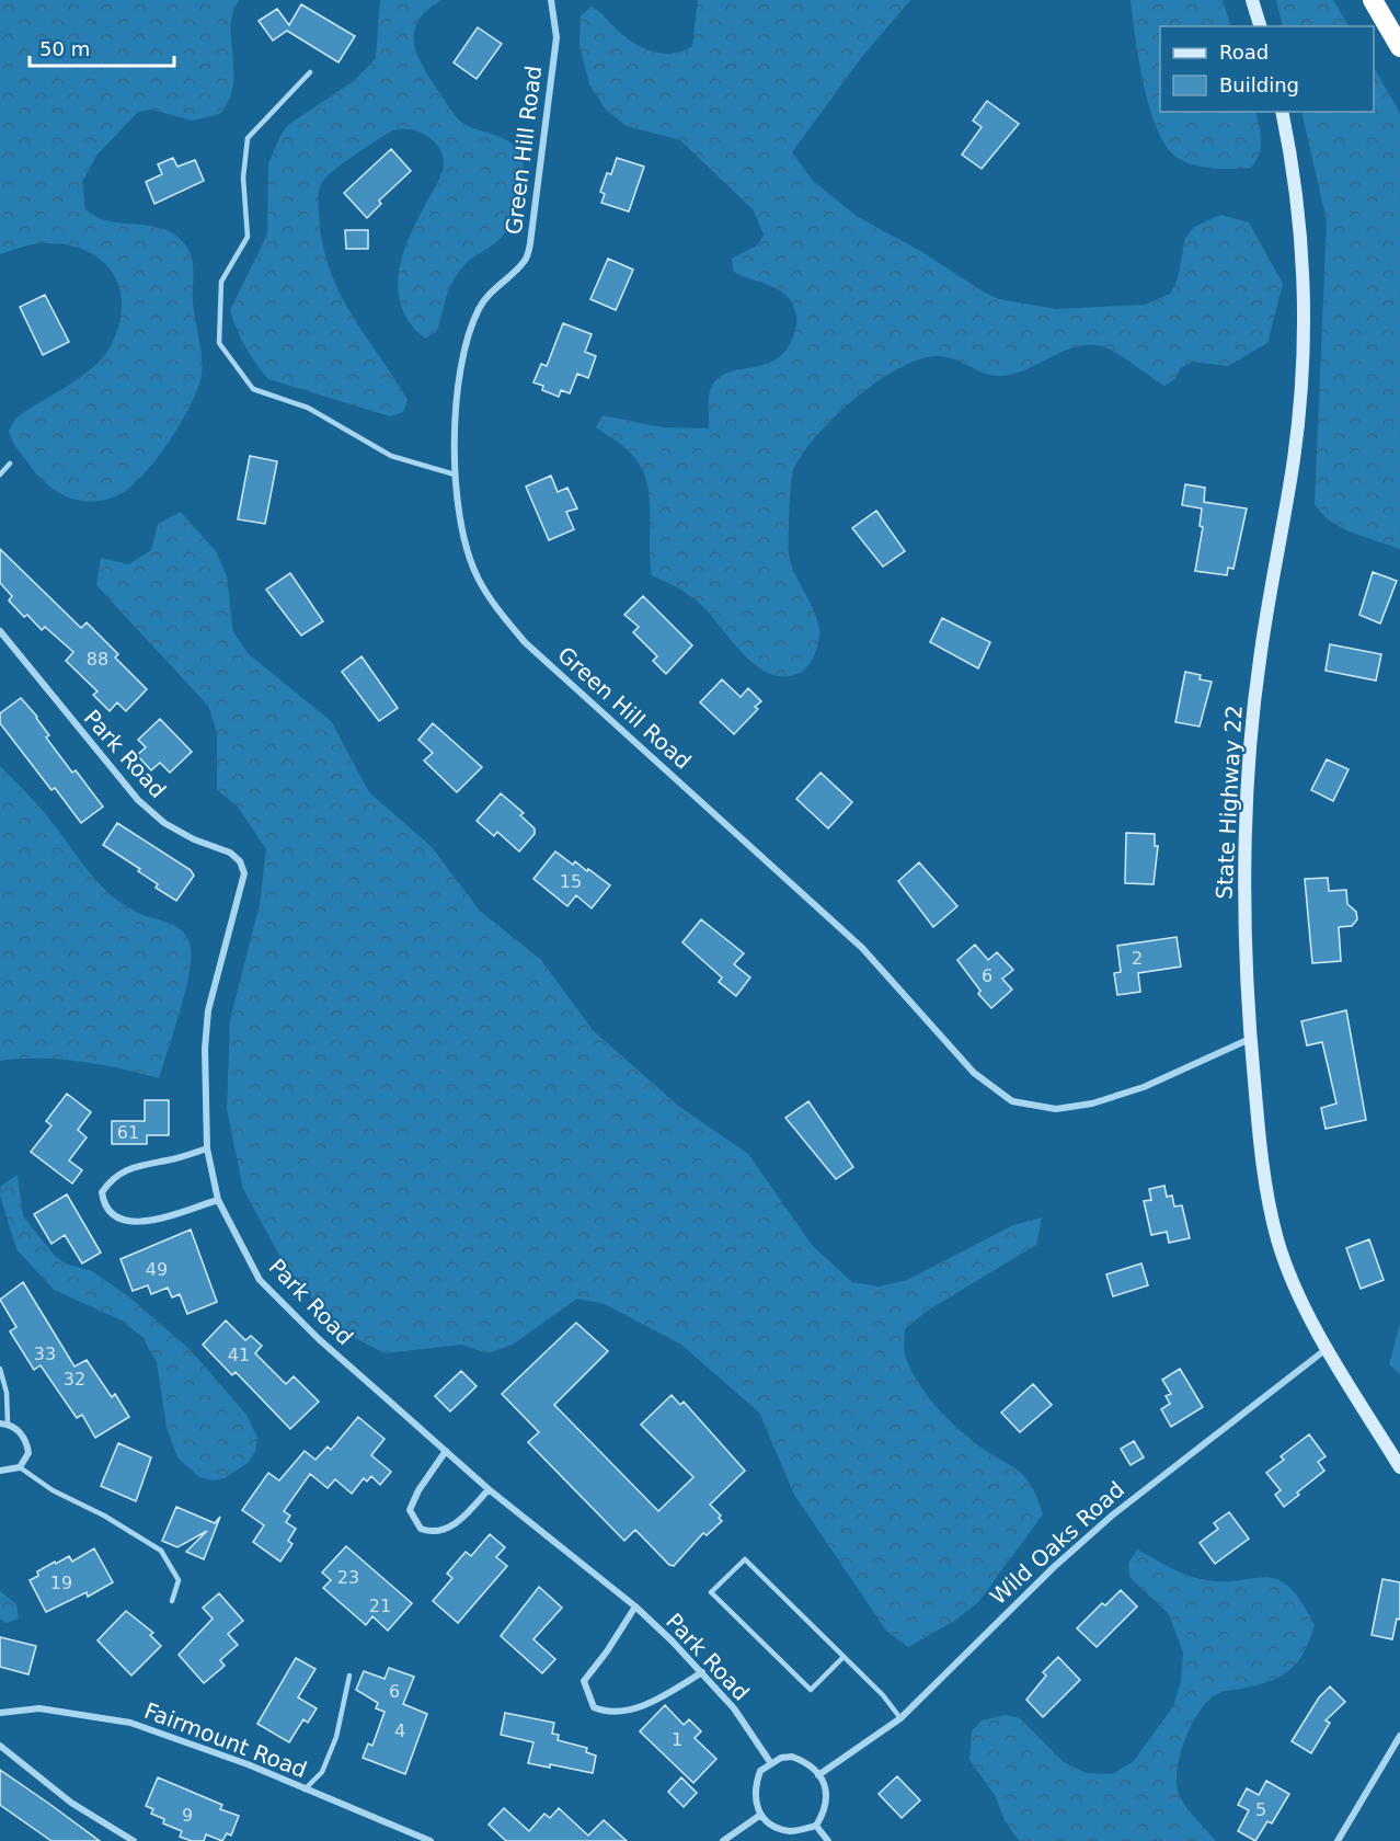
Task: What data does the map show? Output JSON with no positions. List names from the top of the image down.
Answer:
{
  "streets": {
    "main road": ["State Highway 22"],
    "street": [
      "Green Hill Road",
      "Park Road",
      "Wild Oaks Road",
      "Fairmount Road"
    ]
  },
  "crossings": [
    ["Green Hill Road", "State Highway 22"],
    ["Park Road", "Wild Oaks Road"],
    ["State Highway 22", "Wild Oaks Road"]
  ],
  "house_numbers": [
    "88",
    "15",
    "2",
    "6",
    "61",
    "49",
    "33",
    "41",
    "32",
    "23",
    "19",
    "21",
    "6",
    "4",
    "1",
    "5",
    "9"
  ],
  "legend": ["Road", "Building"],
  "scale_bar": "50 m"
}
